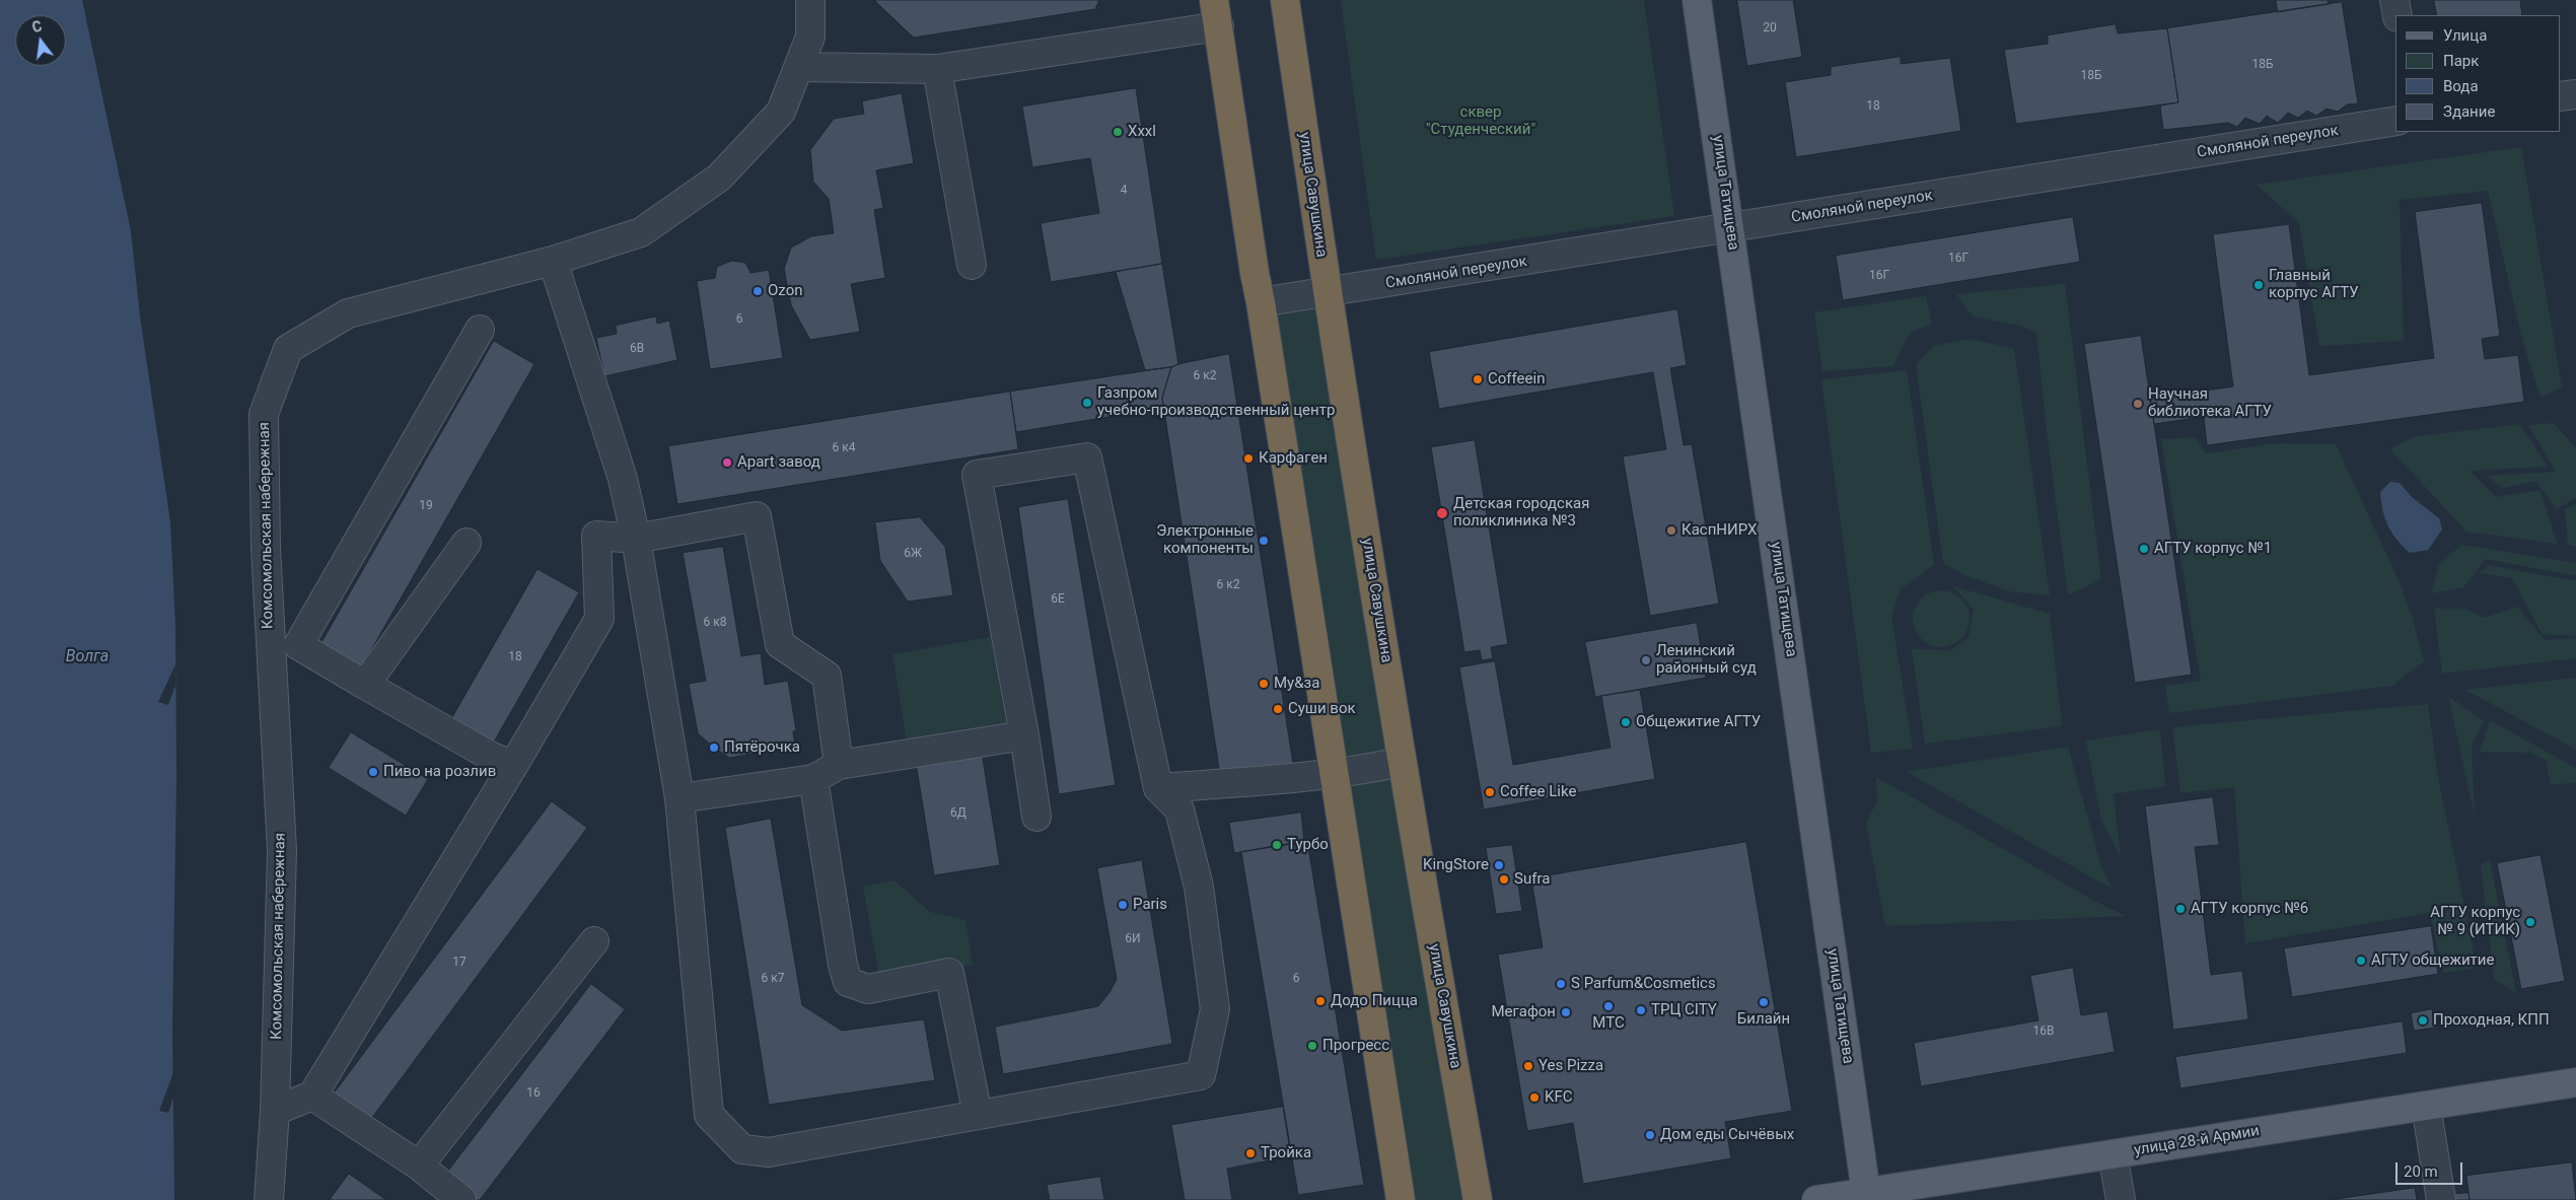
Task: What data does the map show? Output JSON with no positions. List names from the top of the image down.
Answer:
{
  "streets": {
    "highway": ["улица Савушкина"],
    "main road": ["улица Татищева", "улица 28-й Армии"],
    "street": ["Смоляной переулок", "Комсомольская набережная"]
  },
  "crossings": [
    ["Смоляной переулок", "улица Татищева"],
    ["Смоляной переулок", "улица Савушкина"],
    ["улица Татищева", "улица 28-й Армии"]
  ],
  "water": ["Волга"],
  "parks": ["сквер \"Студенческий\""],
  "places": [
    "Xxxl",
    "Главный корпус АГТУ",
    "Ozon",
    "Coffeein",
    "Газпром учебно-производственный центр",
    "Научная библиотека АГТУ",
    "Карфаген",
    "Apart завод",
    "Детская городская поликлиника №3",
    "КаспНИРХ",
    "Электронные компоненты",
    "АГТУ корпус №1",
    "Ленинский районный суд",
    "Му&за",
    "Суши вок",
    "Общежитие АГТУ",
    "Пятёрочка",
    "Пиво на розлив",
    "Coffee Like",
    "Турбо",
    "KingStore",
    "Sufra",
    "Paris",
    "АГТУ корпус №6",
    "АГТУ корпус № 9 (ИТИК)",
    "АГТУ общежитие",
    "S Parfum&Cosmetics",
    "Додо Пицца",
    "Билайн",
    "МТС",
    "ТРЦ CITY",
    "Мегафон",
    "Проходная, КПП",
    "Прогресс",
    "Yes Pizza",
    "KFC",
    "Дом еды Сычёвых",
    "Тройка"
  ],
  "house_numbers": [
    "20",
    "18Б",
    "18Б",
    "18",
    "4",
    "16Г",
    "16Г",
    "6",
    "6В",
    "6 к2",
    "6 к4",
    "19",
    "6Ж",
    "6 к2",
    "6Е",
    "6 к8",
    "18",
    "6Д",
    "6И",
    "17",
    "6 к7",
    "6",
    "16В",
    "16"
  ],
  "legend": [
    "Улица",
    "Парк",
    "Вода",
    "Здание"
  ],
  "scale_bar": "20 m",
  "north": "top"
}
